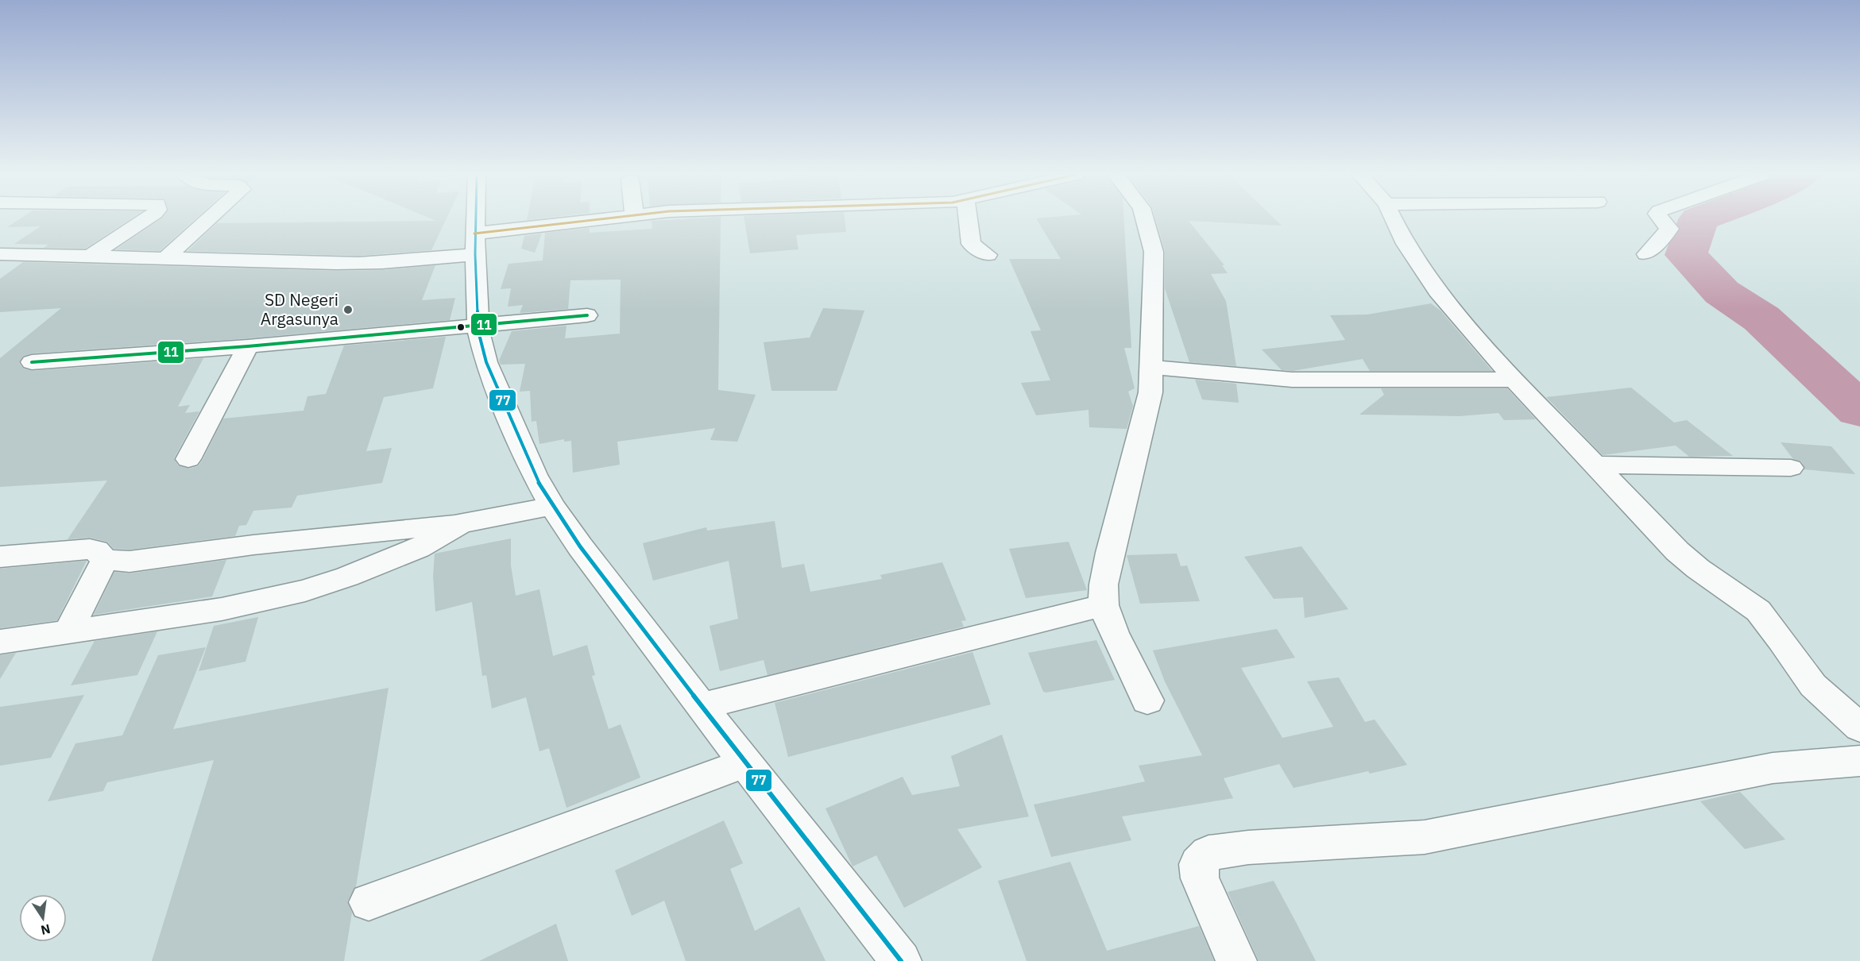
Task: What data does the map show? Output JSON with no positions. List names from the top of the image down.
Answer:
{
  "places": ["SD Negeri Argasunya"],
  "lines": ["transit line 77", "transit line 11"],
  "north": "bottom"
}
